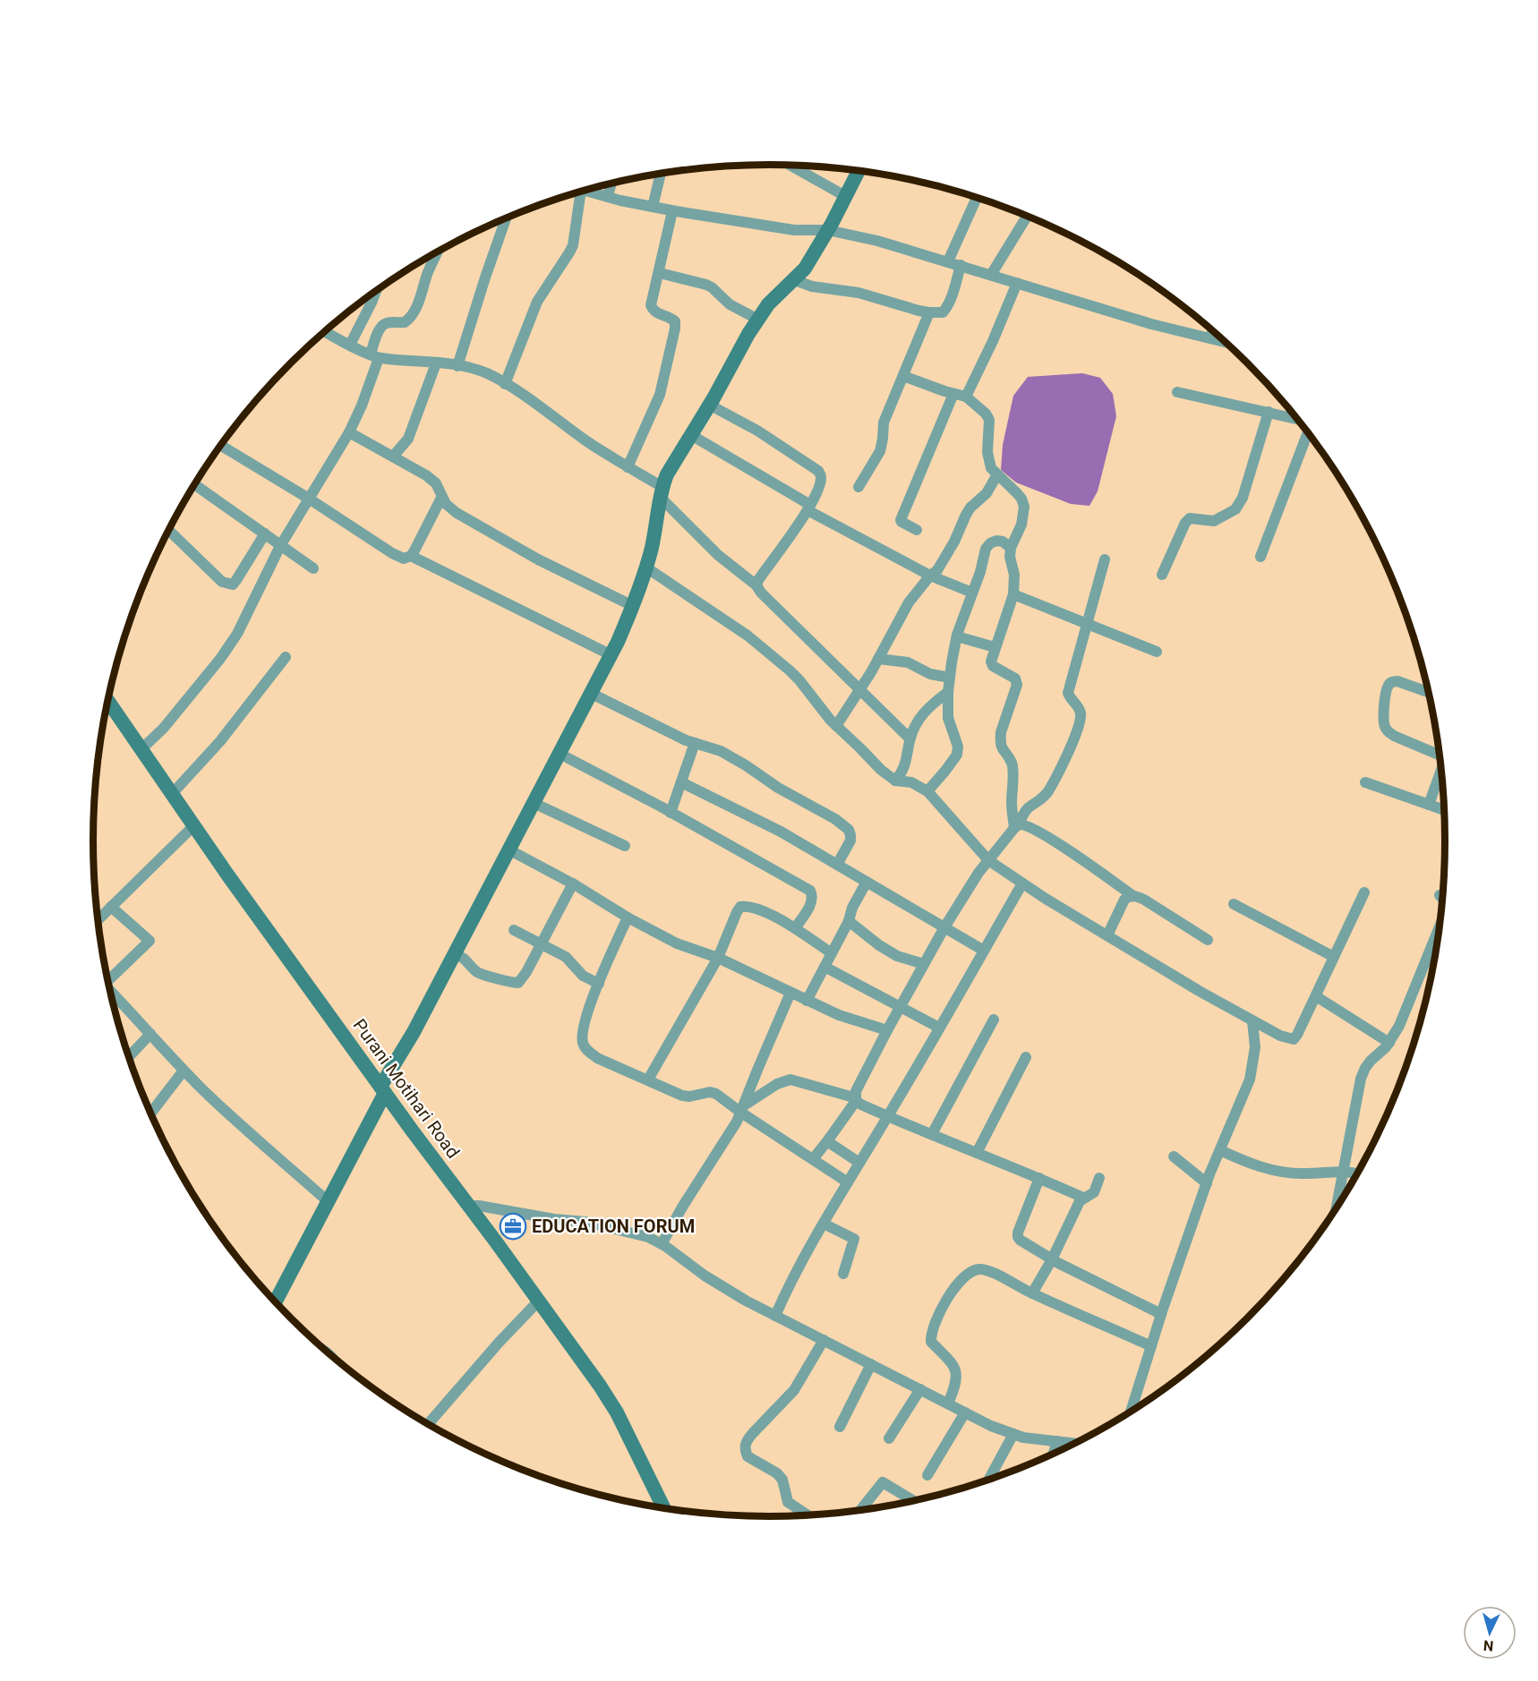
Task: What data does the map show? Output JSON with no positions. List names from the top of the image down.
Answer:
{
  "streets": {
    "street": ["Purani Motihari Road"]
  },
  "places": {
    "office": ["EDUCATION FORUM"]
  },
  "north": "bottom"
}
